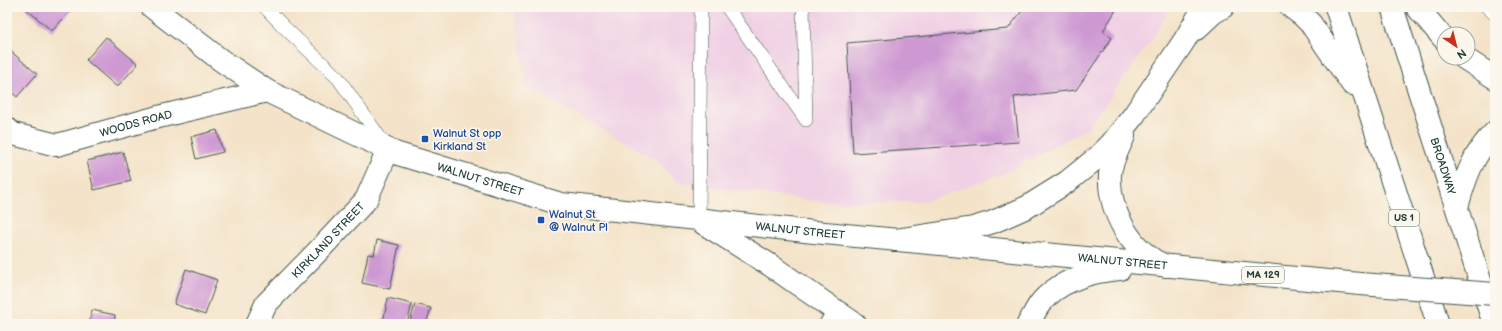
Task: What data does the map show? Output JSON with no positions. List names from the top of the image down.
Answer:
{
  "streets": {
    "main road": [
      "WOODS ROAD",
      "BROADWAY",
      "WALNUT STREET",
      "US 1",
      "KIRKLAND STREET",
      "MA 129"
    ]
  },
  "crossings": [
    ["WOODS ROAD", "WALNUT STREET"],
    ["WALNUT STREET", "KIRKLAND STREET"],
    ["WALNUT STREET", "MA 129"]
  ],
  "places": {
    "transit": ["Walnut St opp Kirkland St", "Walnut St @ Walnut Pl"]
  },
  "north": "bottom right"
}
